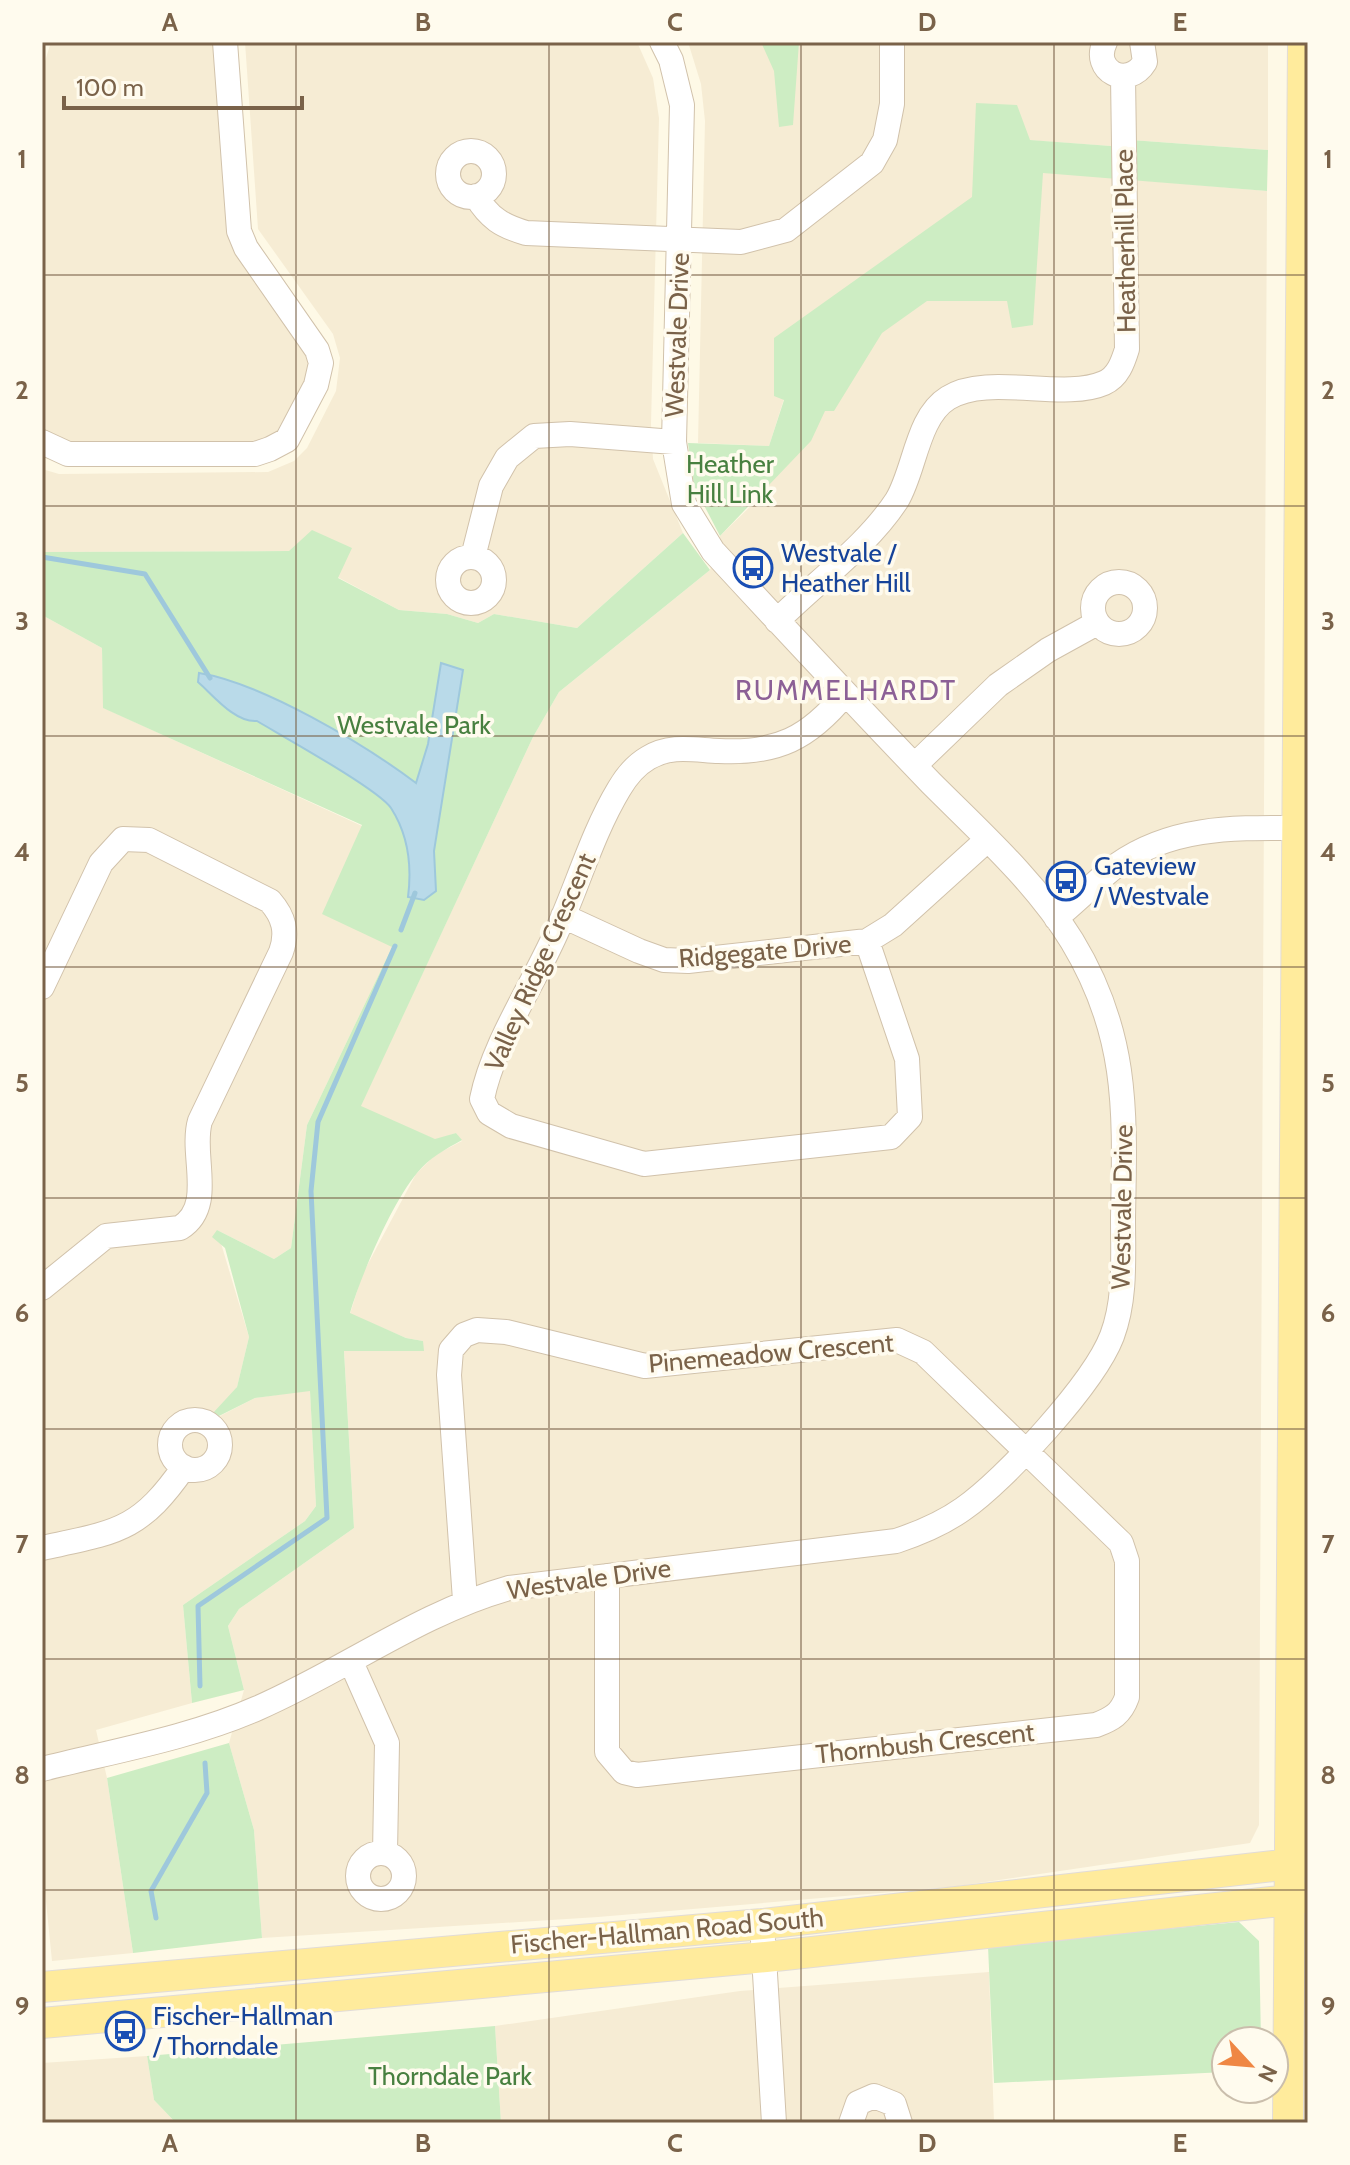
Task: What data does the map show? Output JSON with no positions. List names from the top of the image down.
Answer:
{
  "streets": {
    "main road": ["Fischer-Hallman Road South"],
    "street": [
      "Heatherhill Place",
      "Westvale Drive",
      "Ridgegate Drive",
      "Valley Ridge Crescent",
      "Pinemeadow Crescent",
      "Thornbush Crescent"
    ]
  },
  "crossings": [
    ["Heatherhill Place", "Westvale Drive"],
    ["Westvale Drive", "Ridgegate Drive"],
    ["Westvale Drive", "Valley Ridge Crescent"],
    ["Westvale Drive", "Pinemeadow Crescent"],
    ["Westvale Drive", "Thornbush Crescent"],
    ["Ridgegate Drive", "Valley Ridge Crescent"],
    ["Pinemeadow Crescent", "Thornbush Crescent"]
  ],
  "districts": ["RUMMELHARDT"],
  "parks": ["Heather Hill Link", "Westvale Park", "Thorndale Park"],
  "places": {
    "bus stop": ["Westvale / Heather Hill", "Gateview / Westvale", "Fischer-Hallman / Thorndale"]
  },
  "scale_bar": "100 m",
  "north": "bottom right",
  "grid": {
    "columns": [
      "A",
      "B",
      "C",
      "D",
      "E"
    ],
    "rows": [
      "1",
      "2",
      "3",
      "4",
      "5",
      "6",
      "7",
      "8",
      "9"
    ]
  }
}
